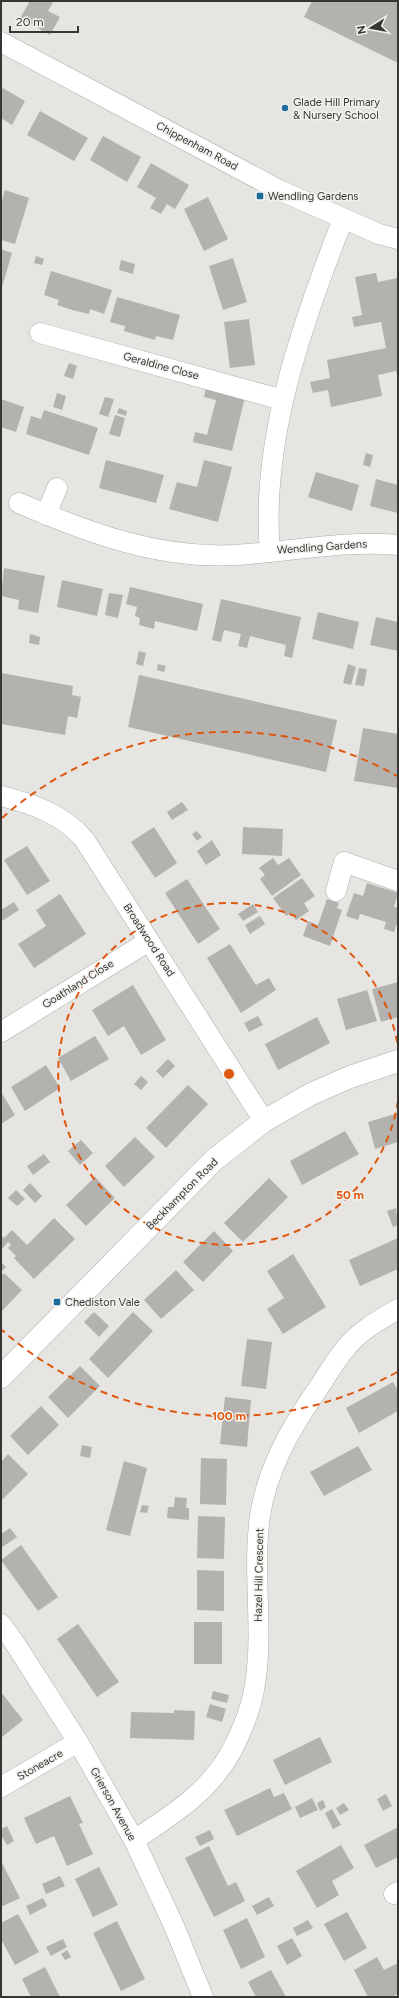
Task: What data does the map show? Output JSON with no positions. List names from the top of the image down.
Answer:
{
  "streets": {
    "street": [
      "Chippenham Road",
      "Geraldine Close",
      "Wendling Gardens",
      "Broadwood Road",
      "Goathland Close",
      "Beckhampton Road",
      "Hazel Hill Crescent",
      "Stoneacre",
      "Grierson Avenue"
    ]
  },
  "crossings": [
    ["Chippenham Road", "Wendling Gardens"],
    ["Geraldine Close", "Wendling Gardens"],
    ["Broadwood Road", "Goathland Close"],
    ["Broadwood Road", "Beckhampton Road"],
    ["Hazel Hill Crescent", "Grierson Avenue"],
    ["Stoneacre", "Grierson Avenue"]
  ],
  "places": {
    "other": ["Glade Hill Primary & Nursery School"],
    "transit": ["Wendling Gardens", "Chediston Vale"]
  },
  "scale_bar": "20 m",
  "north": "left",
  "rings": ["50 m", "100 m"]
}
